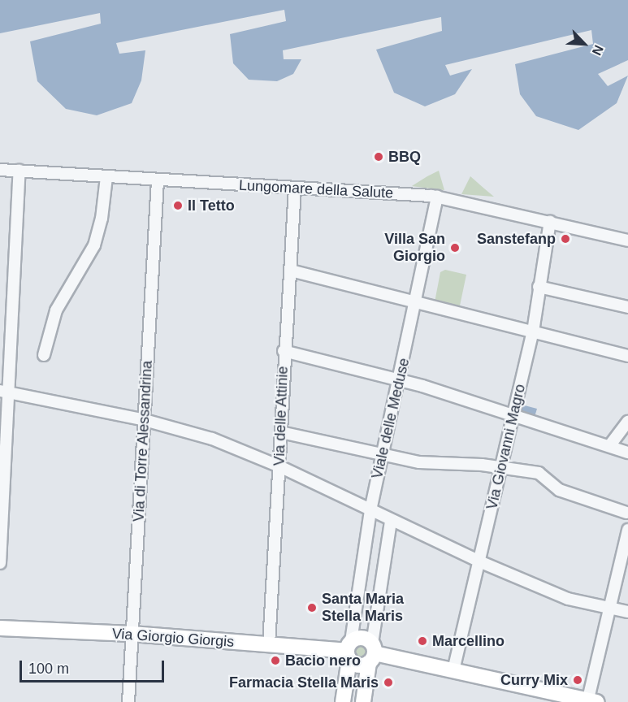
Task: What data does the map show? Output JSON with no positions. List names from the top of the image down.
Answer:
{
  "streets": {
    "street": [
      "Lungomare della Salute",
      "Via delle Attinie",
      "Viale delle Meduse",
      "Via di Torre Alessandrina",
      "Via Giovanni Magro",
      "Via Giorgio Giorgis"
    ]
  },
  "crossings": [
    ["Lungomare della Salute", "Via delle Attinie"],
    ["Lungomare della Salute", "Viale delle Meduse"],
    ["Lungomare della Salute", "Via di Torre Alessandrina"],
    ["Lungomare della Salute", "Via Giovanni Magro"],
    ["Via delle Attinie", "Via Giorgio Giorgis"],
    ["Viale delle Meduse", "Via Giorgio Giorgis"],
    ["Via di Torre Alessandrina", "Via Giorgio Giorgis"]
  ],
  "places": [
    "BBQ",
    "Il Tetto",
    "Sanstefanp",
    "Villa San Giorgio",
    "Santa Maria Stella Maris",
    "Marcellino",
    "Bacio nero",
    "Curry Mix",
    "Farmacia Stella Maris"
  ],
  "scale_bar": "100 m",
  "north": "bottom right"
}
